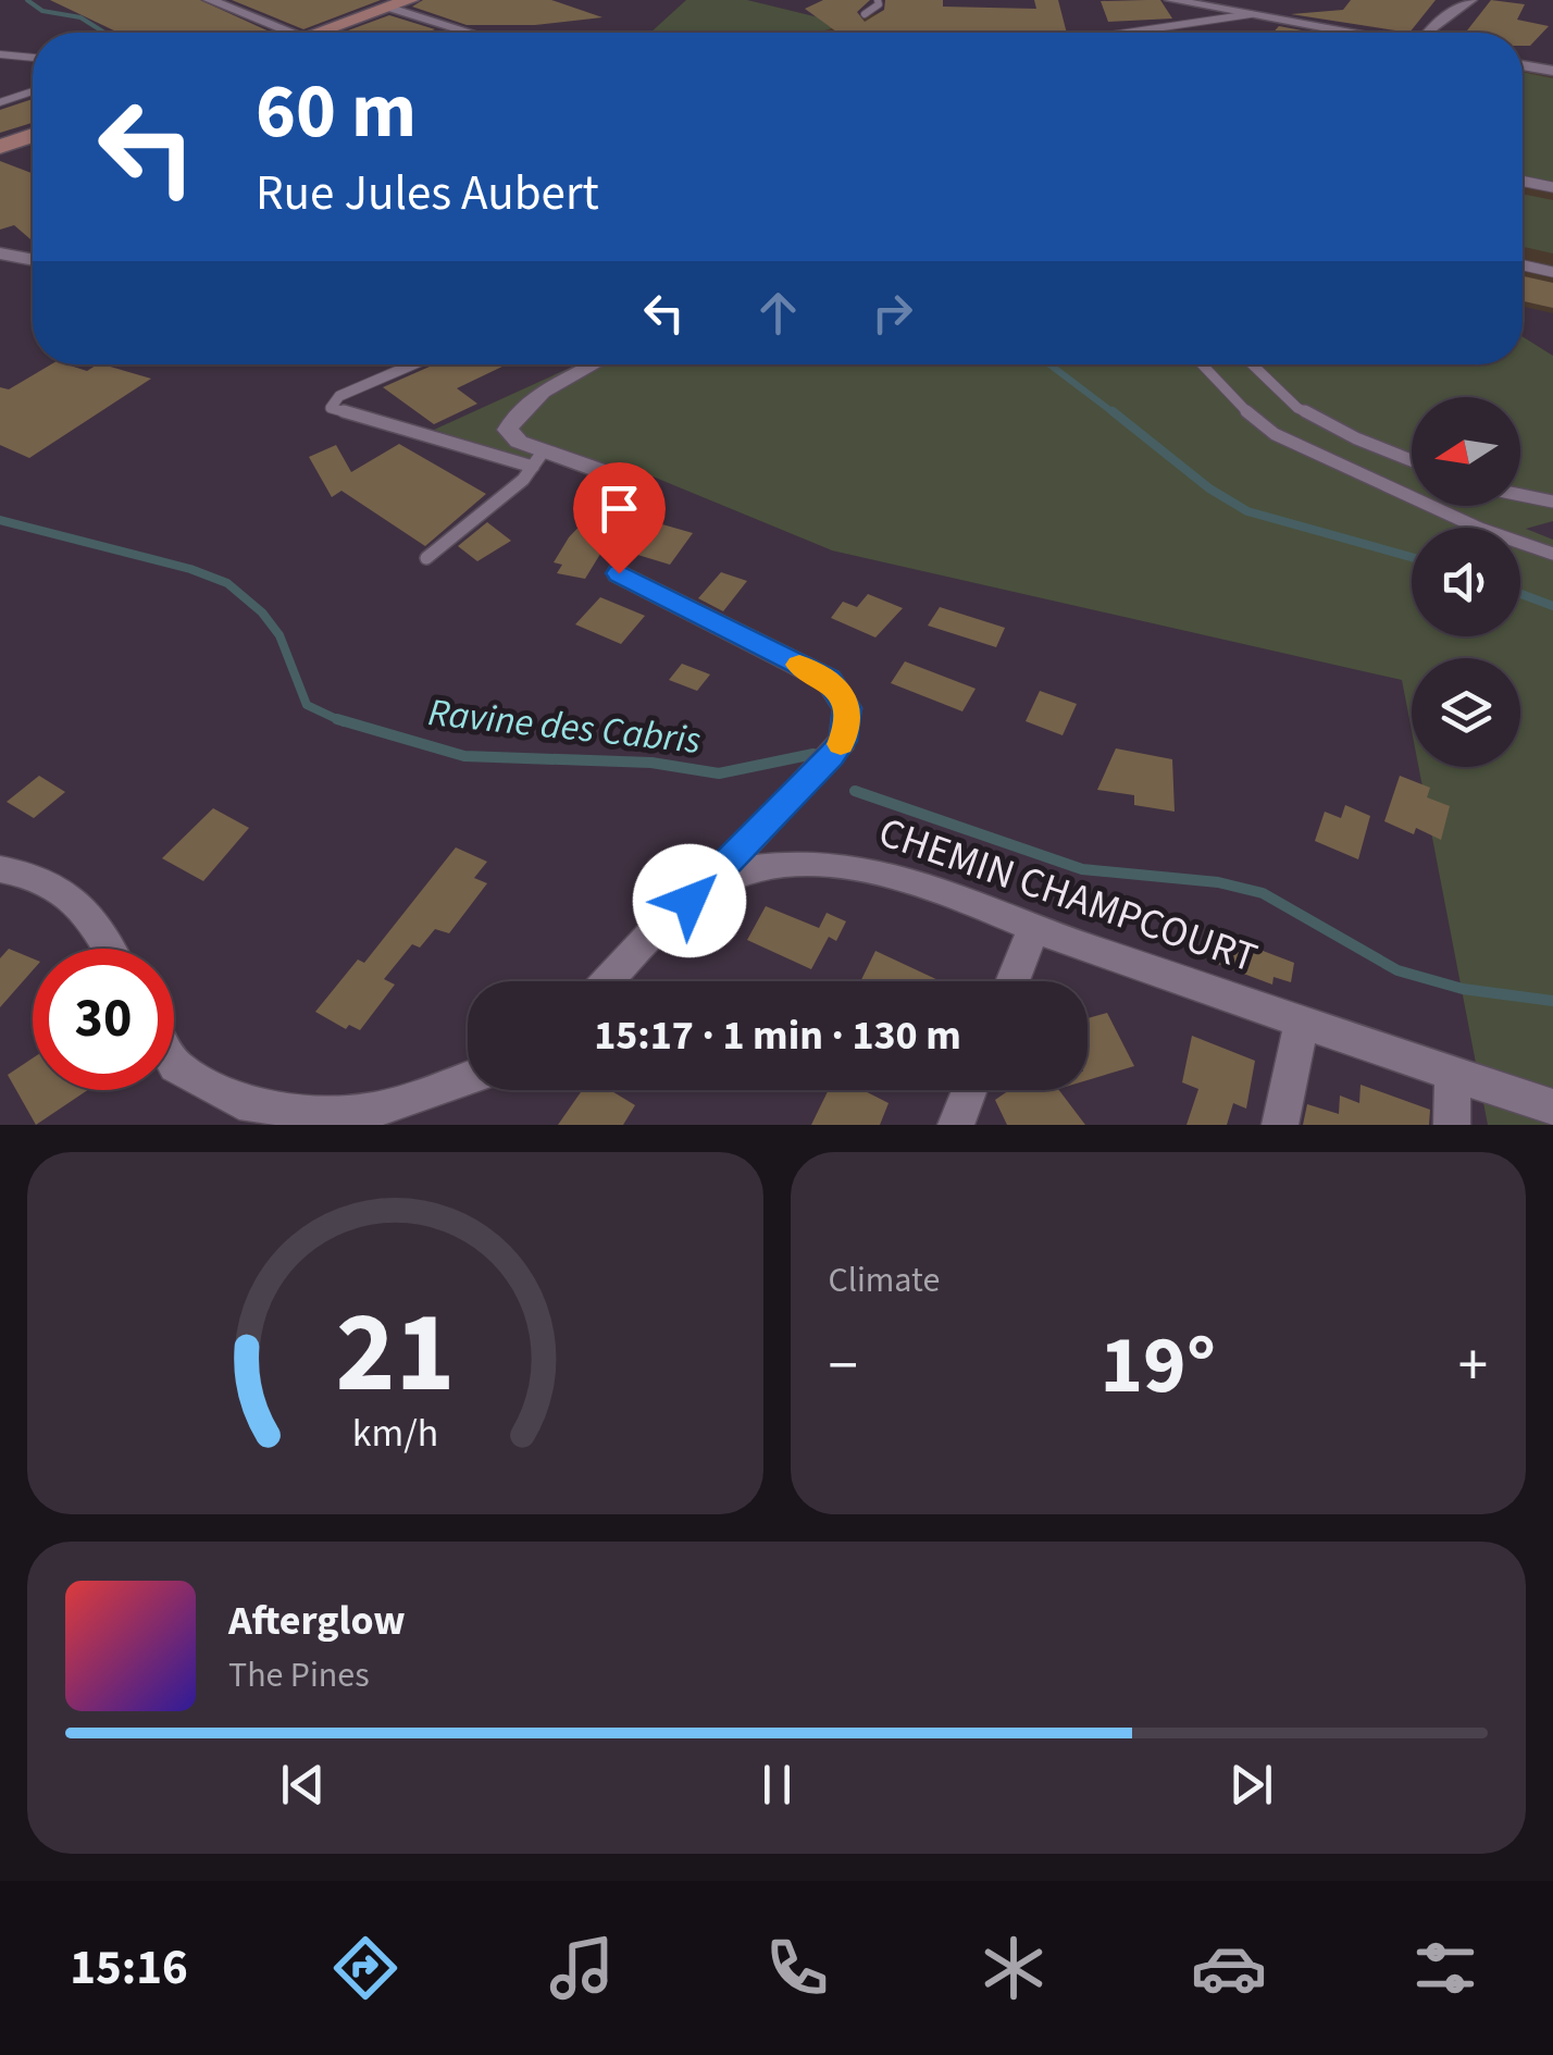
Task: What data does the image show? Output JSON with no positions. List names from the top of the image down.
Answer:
{
  "streets": {
    "street": ["CHEMIN CHAMPCOURT"]
  },
  "water": ["Ravine des Cabris"],
  "north": "left",
  "page": {
    "turn": ["60 m", "Rue Jules Aubert"],
    "limit": "30",
    "trip": "15:17 · 1 min · 130 m",
    "tile": "Climate",
    "heat": ["−", "19°", "+"],
    "song": ["Afterglow", "The Pines"],
    "tabs": "15:16",
    "gauge": ["21", "km/h"]
  }
}
